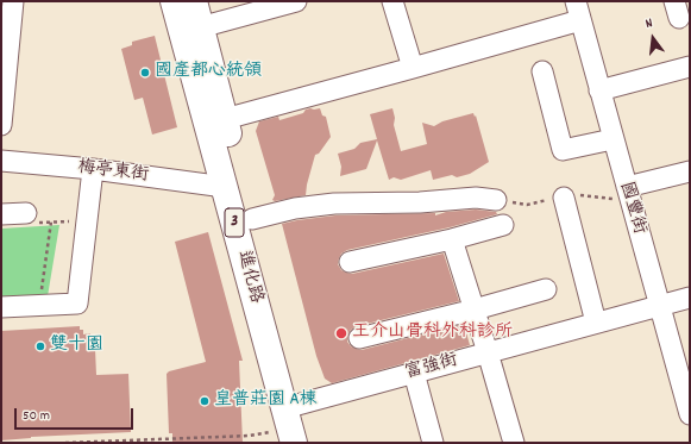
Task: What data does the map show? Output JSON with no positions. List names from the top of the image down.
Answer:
{
  "streets": {
    "main road": ["3", "進化路"],
    "street": ["梅亭東街", "國豐街", "富強街"]
  },
  "crossings": [
    ["梅亭東街", "進化路"],
    ["國豐街", "富強街"],
    ["進化路", "富強街"]
  ],
  "places": [
    "國產都心統領",
    "王介山骨科外科診所",
    "雙十園",
    "皇普莊園 A棟"
  ],
  "scale_bar": "50 m",
  "north": "top"
}
